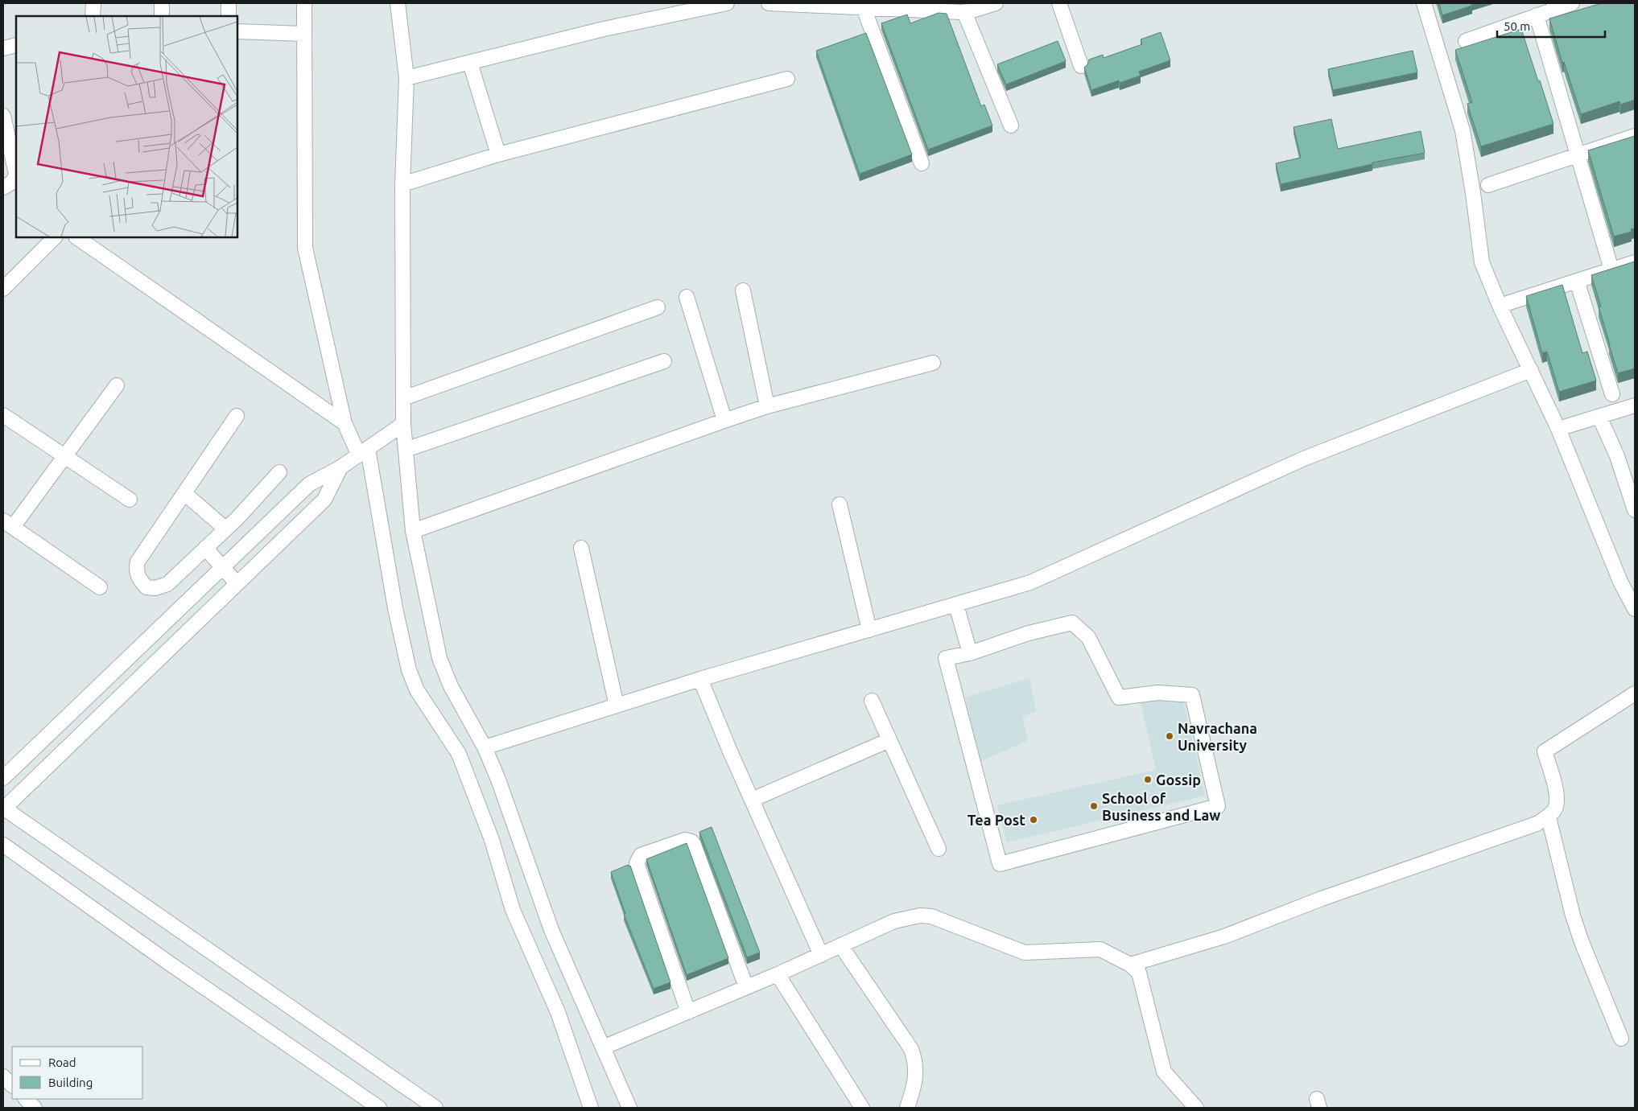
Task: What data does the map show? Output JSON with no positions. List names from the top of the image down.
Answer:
{
  "places": [
    "Navrachana University",
    "Gossip",
    "School of Business and Law",
    "Tea Post"
  ],
  "legend": ["Road", "Building"],
  "scale_bar": "50 m"
}
